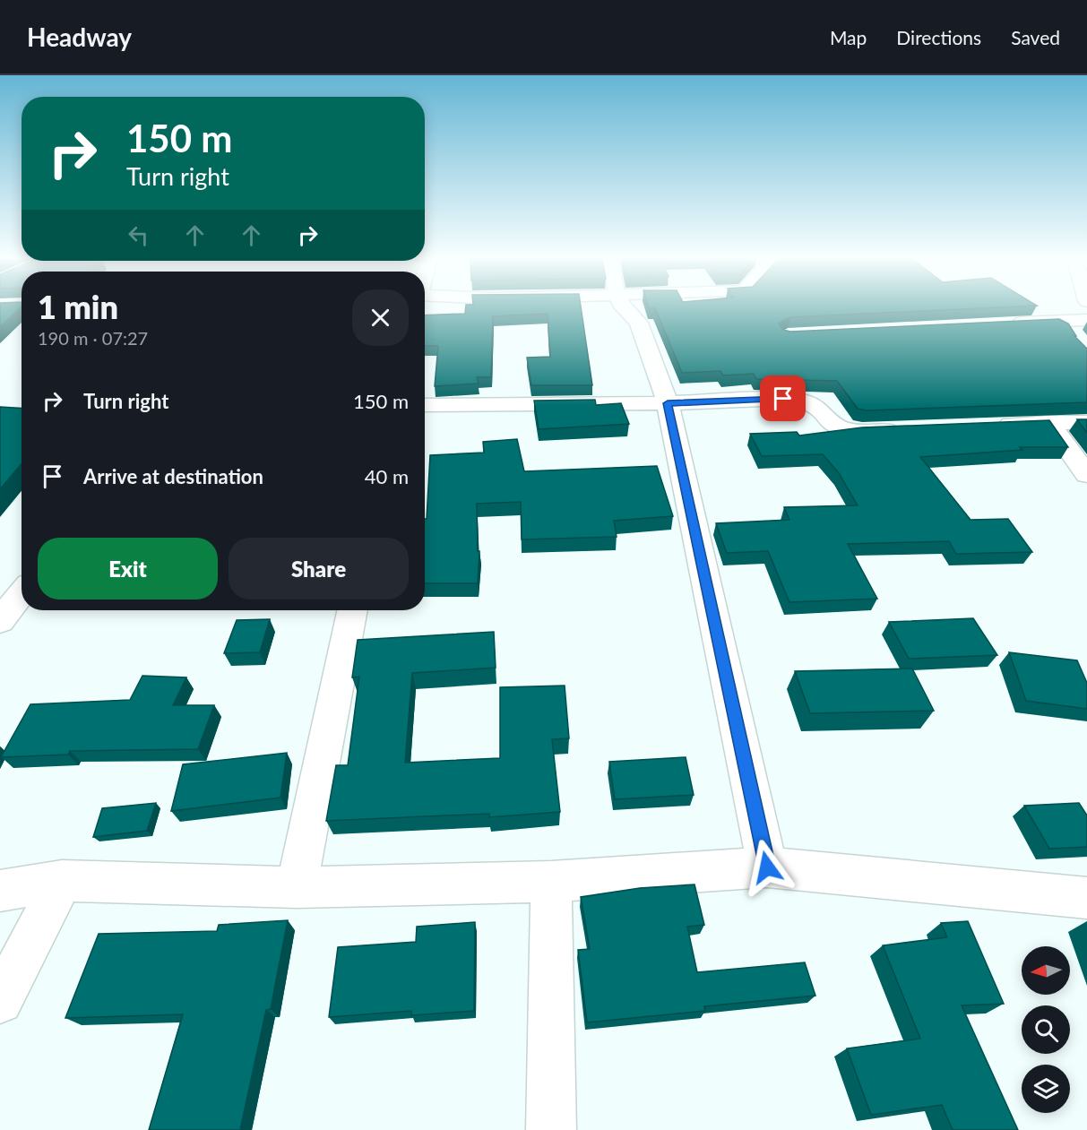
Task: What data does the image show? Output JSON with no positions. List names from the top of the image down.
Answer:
{
  "north": "left",
  "page": {
    "header": "Headway",
    "nav": ["Map", "Directions", "Saved"],
    "turn": ["150 m", "Turn right"],
    "heading": ["1 min", "190 m · 07:27"],
    "list": [
      {
        "name": "Turn right",
        "value": "150 m"
      },
      {
        "name": "Arrive at destination",
        "value": "40 m"
      }
    ],
    "buttons": ["Exit", "Share"]
  }
}
